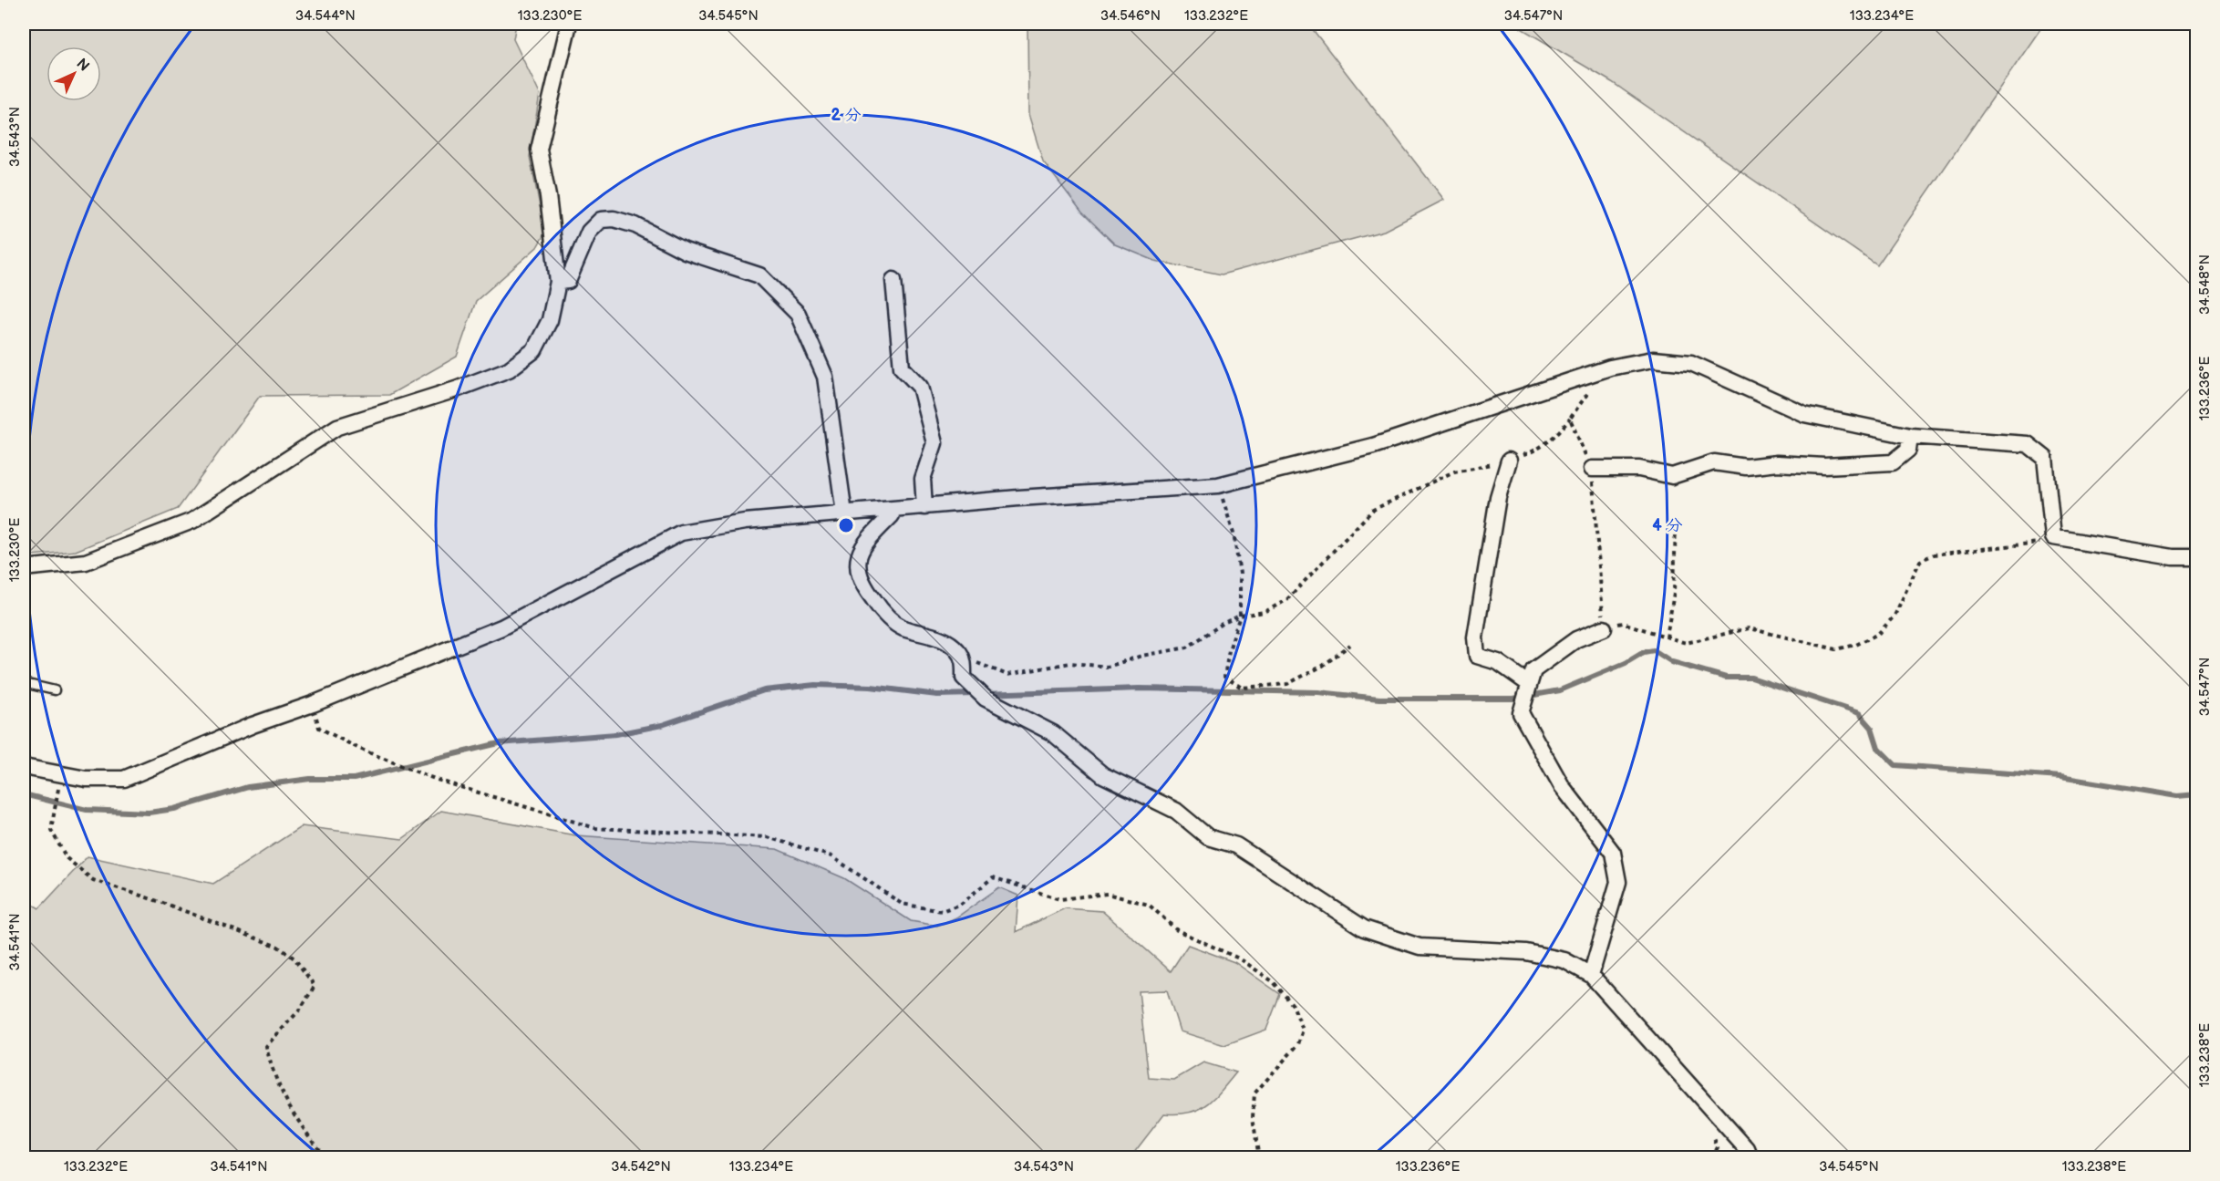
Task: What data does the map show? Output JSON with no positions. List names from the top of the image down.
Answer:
{
  "north": "top right",
  "coordinates": [
    "34.544°N",
    "133.230°E",
    "34.545°N",
    "34.546°N",
    "133.232°E",
    "34.547°N",
    "133.234°E",
    "34.543°N",
    "34.548°N",
    "133.236°E",
    "34.541°N",
    "133.238°E",
    "34.542°N"
  ],
  "rings": ["2 分", "4 分"]
}
